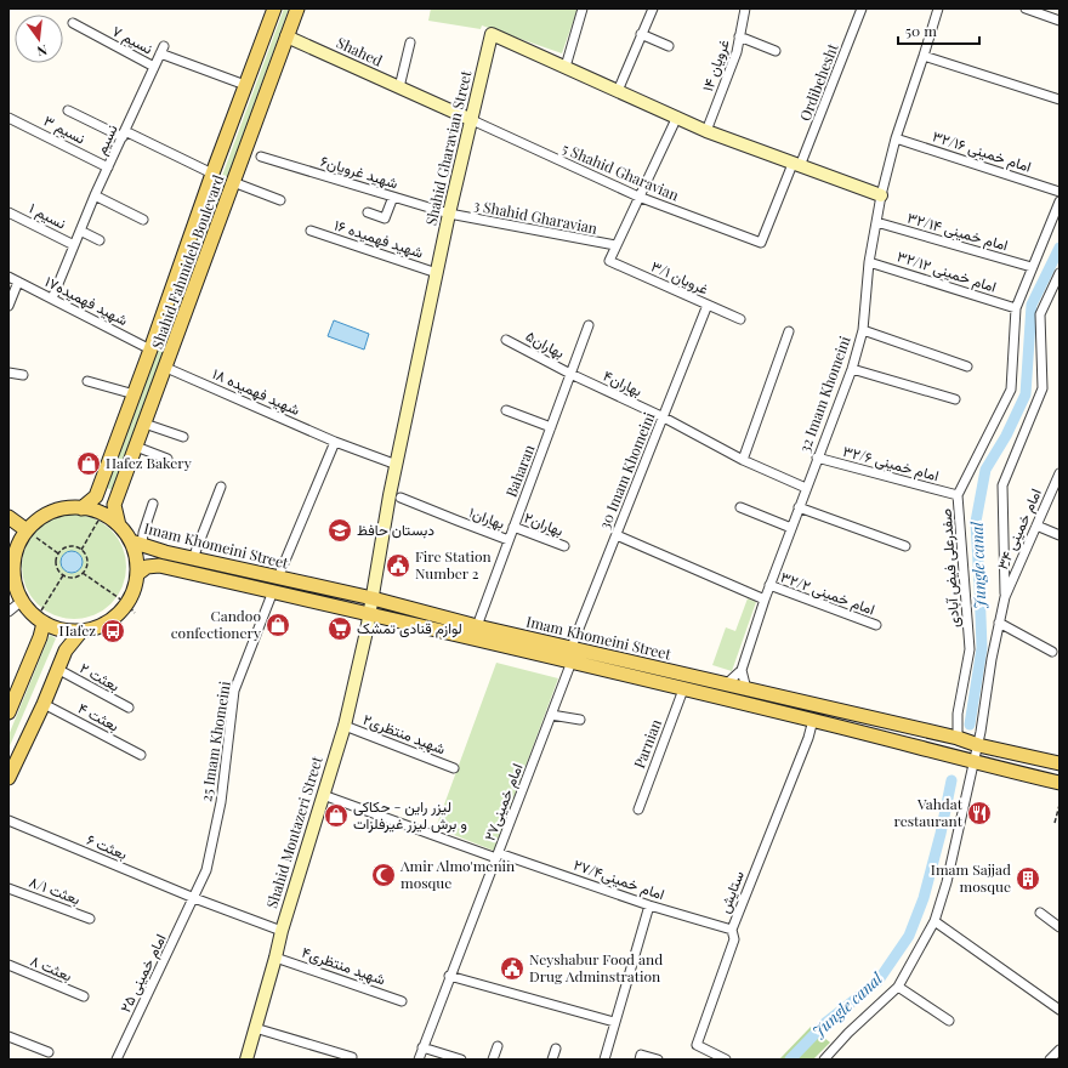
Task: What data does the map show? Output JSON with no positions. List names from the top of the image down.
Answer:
{
  "streets": {
    "main road": ["Shahid Fahmideh Boulevard", "Imam Khomeini Street"],
    "street": [
      "نسیم ۷",
      "Shahed",
      "غرویان ۱۴",
      "Ordibehesht",
      "نسیم ۳",
      "نسیم",
      "Shahid Gharavian Street",
      "امام خمینی ۳۲/۱۶",
      "شهید غرویان۶",
      "5 Shahid Gharavian",
      "نسیم ۱",
      "3 Shahid Gharavian",
      "امام خمینی ۳۲/۱۴",
      "شهید فهمیده ۱۶",
      "امام خمینی ۳۲/۱۲",
      "غرویان ۳/۱",
      "شهید فهمیده۱۷",
      "بهاران۵",
      "بهاران۴",
      "شهید فهمیده ۱۸",
      "32 Imam Khomeini",
      "امام خمینی ۳۲/۶",
      "Baharan",
      "30 Imam Khomeini",
      "بهاران۱",
      "بهاران۲",
      "امام خمینی ۳۴",
      "صفدرعلی فیض آبادی",
      "امام خمینی ۳۲/۲",
      "بعثت ۲",
      "بعثت ۴",
      "شهید منتظری۲",
      "25 Imam Khomeini",
      "Parnian",
      "امام خمینی۲۷",
      "Shahid Montazeri Street",
      "بعثت ۶",
      "امام خمینی۲۷/۴",
      "بعثت ۸/۱",
      "ستایش",
      "شهید منتظری۴",
      "بعثت ۸",
      "امام خمینی ۲۵"
    ]
  },
  "crossings": [
    ["نسیم ۷", "نسیم"],
    ["Shahed", "Shahid Gharavian Street"],
    ["Shahed", "5 Shahid Gharavian"],
    ["Shahed", "Shahid Fahmideh Boulevard"],
    ["غرویان ۱۴", "Shahid Gharavian Street"],
    ["Ordibehesht", "Shahid Gharavian Street"],
    ["Ordibehesht", "5 Shahid Gharavian"],
    ["نسیم ۳", "نسیم"],
    ["نسیم", "نسیم ۱"],
    ["نسیم", "Shahid Fahmideh Boulevard"],
    ["نسیم", "شهید فهمیده۱۷"],
    ["Shahid Gharavian Street", "شهید غرویان۶"],
    ["Shahid Gharavian Street", "5 Shahid Gharavian"],
    ["Shahid Gharavian Street", "3 Shahid Gharavian"],
    ["Shahid Gharavian Street", "شهید فهمیده ۱۶"],
    ["Shahid Gharavian Street", "شهید فهمیده ۱۸"],
    ["Shahid Gharavian Street", "32 Imam Khomeini"],
    ["Shahid Gharavian Street", "Imam Khomeini Street"],
    ["Shahid Gharavian Street", "Shahid Montazeri Street"],
    ["امام خمینی ۳۲/۱۶", "32 Imam Khomeini"],
    ["شهید غرویان۶", "3 Shahid Gharavian"],
    ["3 Shahid Gharavian", "غرویان ۳/۱"],
    ["امام خمینی ۳۲/۱۴", "32 Imam Khomeini"],
    ["امام خمینی ۳۲/۱۴", "صفدرعلی فیض آبادی"],
    ["Shahid Fahmideh Boulevard", "شهید فهمیده۱۷"],
    ["Shahid Fahmideh Boulevard", "شهید فهمیده ۱۸"],
    ["امام خمینی ۳۲/۱۲", "32 Imam Khomeini"],
    ["امام خمینی ۳۲/۱۲", "صفدرعلی فیض آبادی"],
    ["غرویان ۳/۱", "30 Imam Khomeini"],
    ["بهاران۵", "بهاران۴"],
    ["بهاران۵", "Baharan"],
    ["بهاران۴", "32 Imam Khomeini"],
    ["بهاران۴", "Baharan"],
    ["بهاران۴", "30 Imam Khomeini"],
    ["32 Imam Khomeini", "امام خمینی ۳۲/۶"],
    ["32 Imam Khomeini", "امام خمینی ۳۲/۲"],
    ["امام خمینی ۳۲/۶", "صفدرعلی فیض آبادی"],
    ["Baharan", "بهاران۱"],
    ["Baharan", "بهاران۲"],
    ["Baharan", "Imam Khomeini Street"],
    ["30 Imam Khomeini", "Imam Khomeini Street"],
    ["Imam Khomeini Street", "صفدرعلی فیض آبادی"],
    ["Imam Khomeini Street", "25 Imam Khomeini"],
    ["Imam Khomeini Street", "Parnian"],
    ["Imam Khomeini Street", "امام خمینی۲۷"],
    ["Imam Khomeini Street", "Shahid Montazeri Street"],
    ["Imam Khomeini Street", "ستایش"],
    ["شهید منتظری۲", "Shahid Montazeri Street"],
    ["25 Imam Khomeini", "بعثت ۶"],
    ["25 Imam Khomeini", "امام خمینی ۲۵"],
    ["امام خمینی۲۷", "امام خمینی۲۷/۴"],
    ["Shahid Montazeri Street", "بعثت ۶"],
    ["Shahid Montazeri Street", "امام خمینی۲۷/۴"],
    ["Shahid Montazeri Street", "شهید منتظری۴"],
    ["بعثت ۶", "امام خمینی ۲۵"],
    ["امام خمینی۲۷/۴", "ستایش"]
  ],
  "water": ["Jungle canal"],
  "places": {
    "shop": ["Hafez Bakery", "Candoo confectionery", "لیزر راین - حکاکی و برش لیزر غیرفلزات"],
    "school or university": ["دبستان حافظ"],
    "public building": ["Fire Station Number 2", "Neyshabur Food and Drug Adminstration"],
    "supermarket": ["لوازم قنادی تمشک"],
    "bus stop": ["Hafez"],
    "restaurant": ["Vahdat restaurant"],
    "mosque": ["Amir Almo'menin mosque"],
    "building": ["Imam Sajjad mosque"]
  },
  "scale_bar": "50 m",
  "north": "bottom"
}
